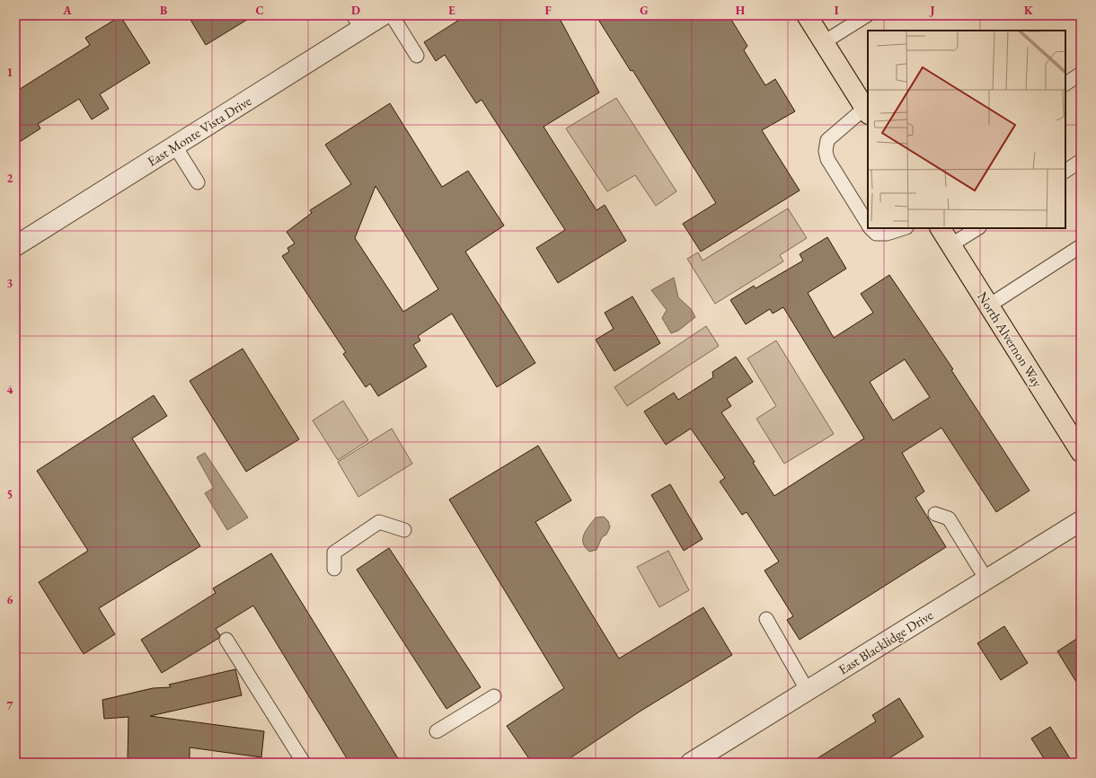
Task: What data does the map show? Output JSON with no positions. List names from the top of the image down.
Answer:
{
  "streets": {
    "main road": ["North Alvernon Way"],
    "street": ["East Monte Vista Drive", "East Blacklidge Drive"]
  },
  "grid": {
    "columns": [
      "A",
      "B",
      "C",
      "D",
      "E",
      "F",
      "G",
      "H",
      "I",
      "J",
      "K"
    ],
    "rows": [
      "1",
      "2",
      "3",
      "4",
      "5",
      "6",
      "7"
    ]
  }
}
